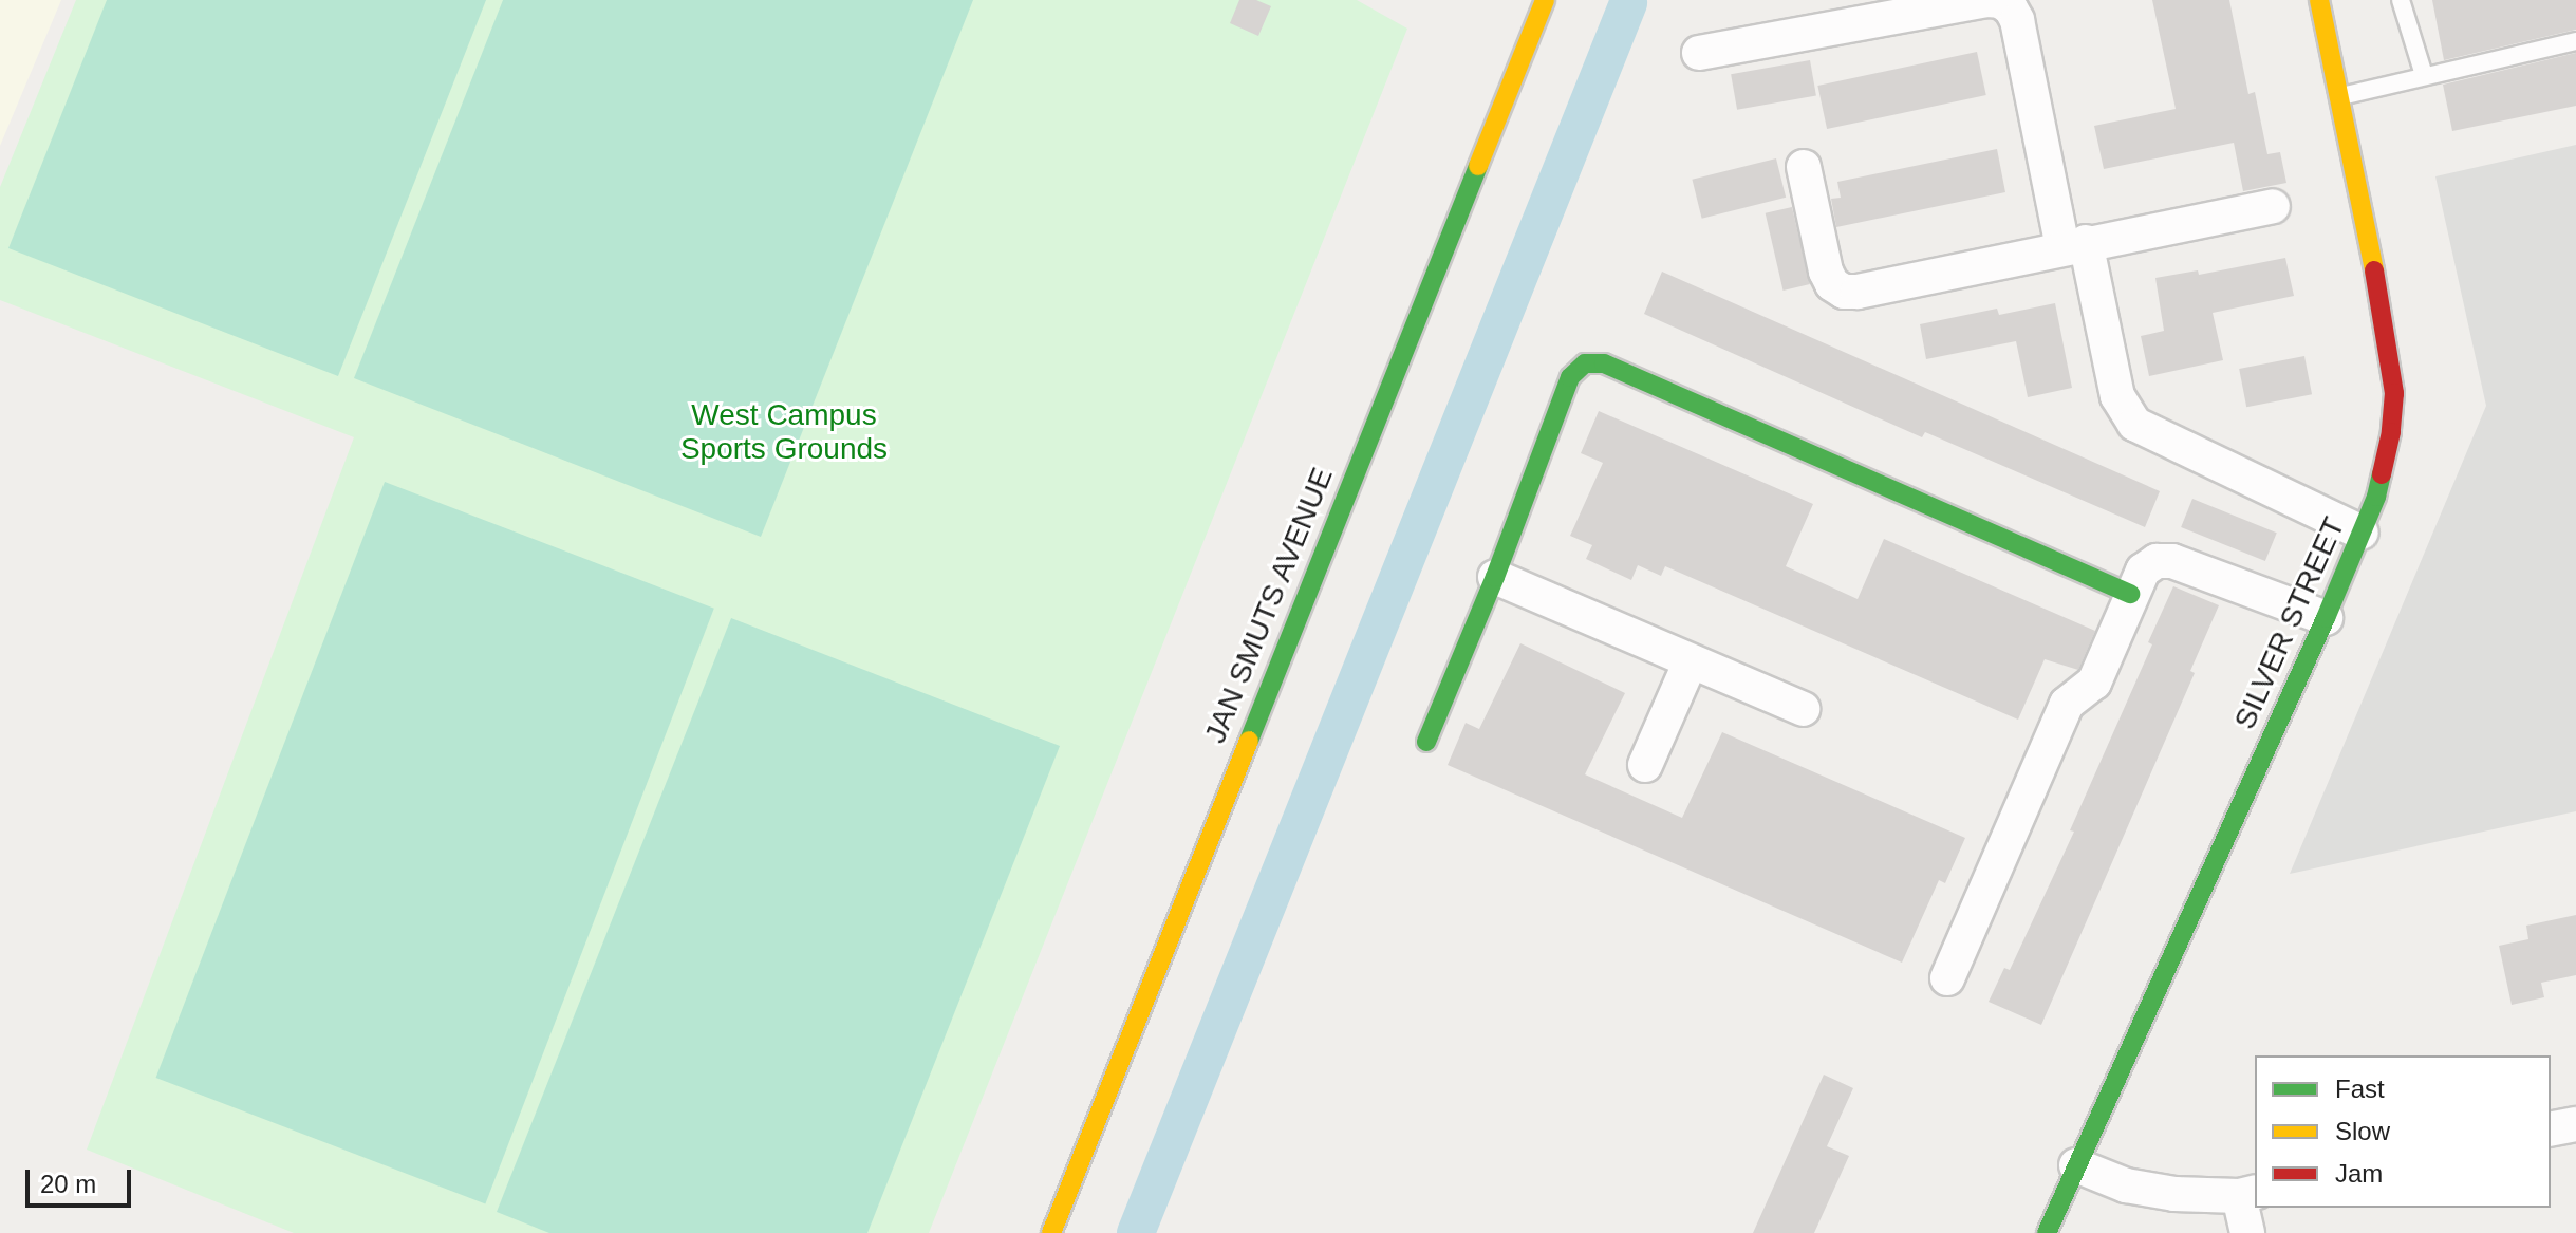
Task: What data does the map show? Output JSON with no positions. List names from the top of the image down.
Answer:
{
  "streets": {
    "street": ["JAN SMUTS AVENUE", "SILVER STREET"]
  },
  "parks": ["West Campus Sports Grounds"],
  "legend": ["Fast", "Slow", "Jam"],
  "scale_bar": "20 m"
}
